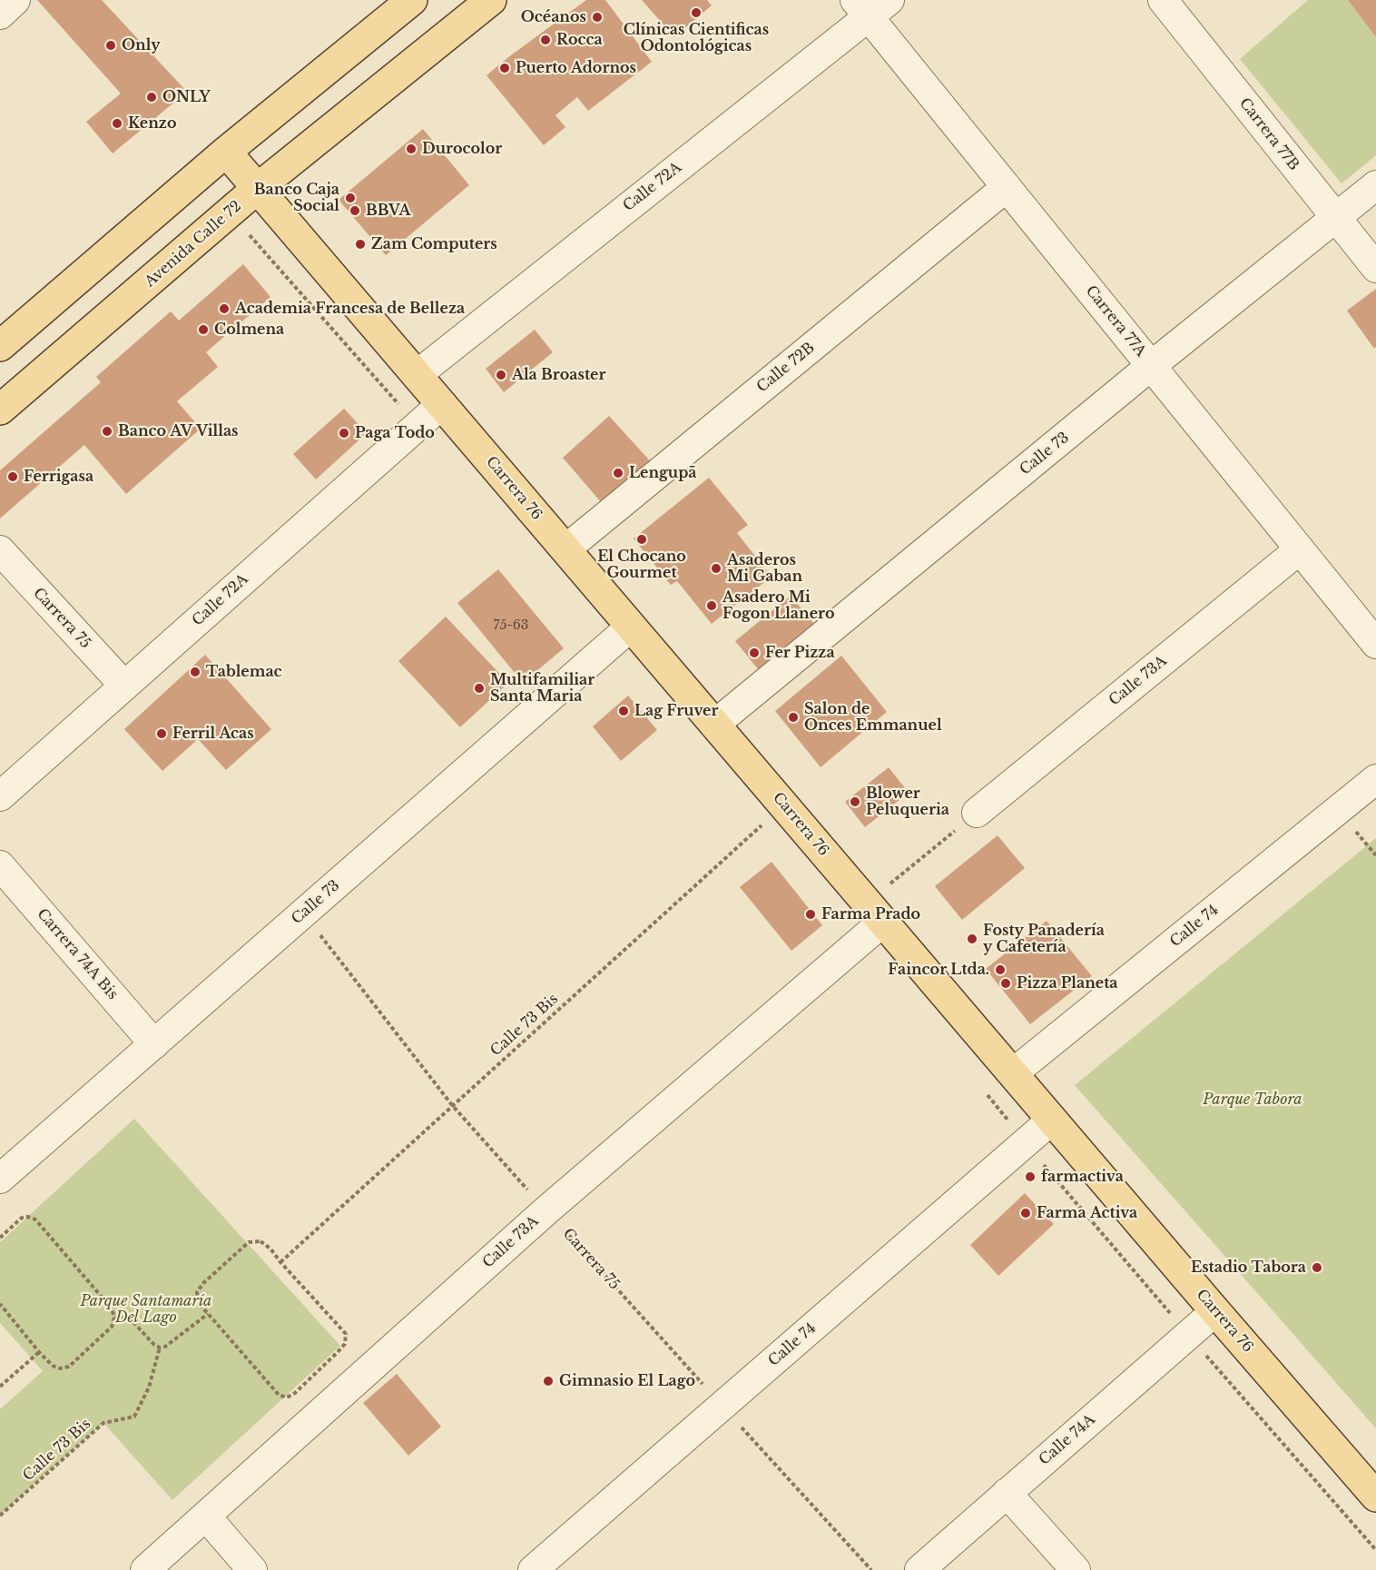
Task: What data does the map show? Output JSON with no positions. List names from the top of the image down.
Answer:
{
  "streets": {
    "main road": ["Avenida Calle 72", "Carrera 76"],
    "street": [
      "Carrera 77B",
      "Calle 72A",
      "Carrera 77A",
      "Calle 72B",
      "Calle 73",
      "Carrera 75",
      "Calle 73A",
      "Calle 74",
      "Carrera 74A Bis",
      "Calle 74A"
    ],
    "path": ["Calle 73 Bis"]
  },
  "crossings": [
    ["Carrera 77B", "Calle 73"],
    ["Calle 72A", "Carrera 77A"],
    ["Calle 72A", "Carrera 76"],
    ["Calle 72A", "Carrera 75"],
    ["Avenida Calle 72", "Carrera 76"],
    ["Carrera 77A", "Calle 72B"],
    ["Carrera 77A", "Calle 73"],
    ["Carrera 77A", "Calle 73A"],
    ["Calle 72B", "Carrera 76"],
    ["Calle 73", "Carrera 76"],
    ["Calle 73", "Carrera 75"],
    ["Calle 73", "Carrera 74A Bis"],
    ["Carrera 76", "Calle 73A"],
    ["Carrera 76", "Calle 74"],
    ["Carrera 76", "Calle 73 Bis"],
    ["Carrera 76", "Calle 74A"],
    ["Carrera 75", "Calle 73A"],
    ["Carrera 75", "Calle 74"],
    ["Carrera 75", "Calle 73 Bis"]
  ],
  "parks": ["Parque Tabora", "Parque Santamaría Del Lago"],
  "places": [
    "Clínicas Cientificas Odontológicas",
    "Océanos",
    "Rocca",
    "Only",
    "Puerto Adornos",
    "ONLY",
    "Kenzo",
    "Durocolor",
    "Banco Caja Social",
    "BBVA",
    "Zam Computers",
    "Academia Francesa de Belleza",
    "Colmena",
    "Ala Broaster",
    "Banco AV Villas",
    "Paga Todo",
    "Lengupã",
    "Ferrigasa",
    "El Chocano Gourmet",
    "Asaderos Mi Gaban",
    "Asadero Mi Fogon Llanero",
    "Fer Pizza",
    "Tablemac",
    "Multifamiliar Santa Maria",
    "Lag Fruver",
    "Salon de Onces Emmanuel",
    "Ferril Acas",
    "Blower Peluqueria",
    "Farma Prado",
    "Fosty Panadería y Cafetería",
    "Faincor Ltda.",
    "Pizza Planeta",
    "farmactiva",
    "Farma Activa",
    "Estadio Tabora",
    "Gimnasio El Lago"
  ],
  "house_numbers": ["75-63"]
}
